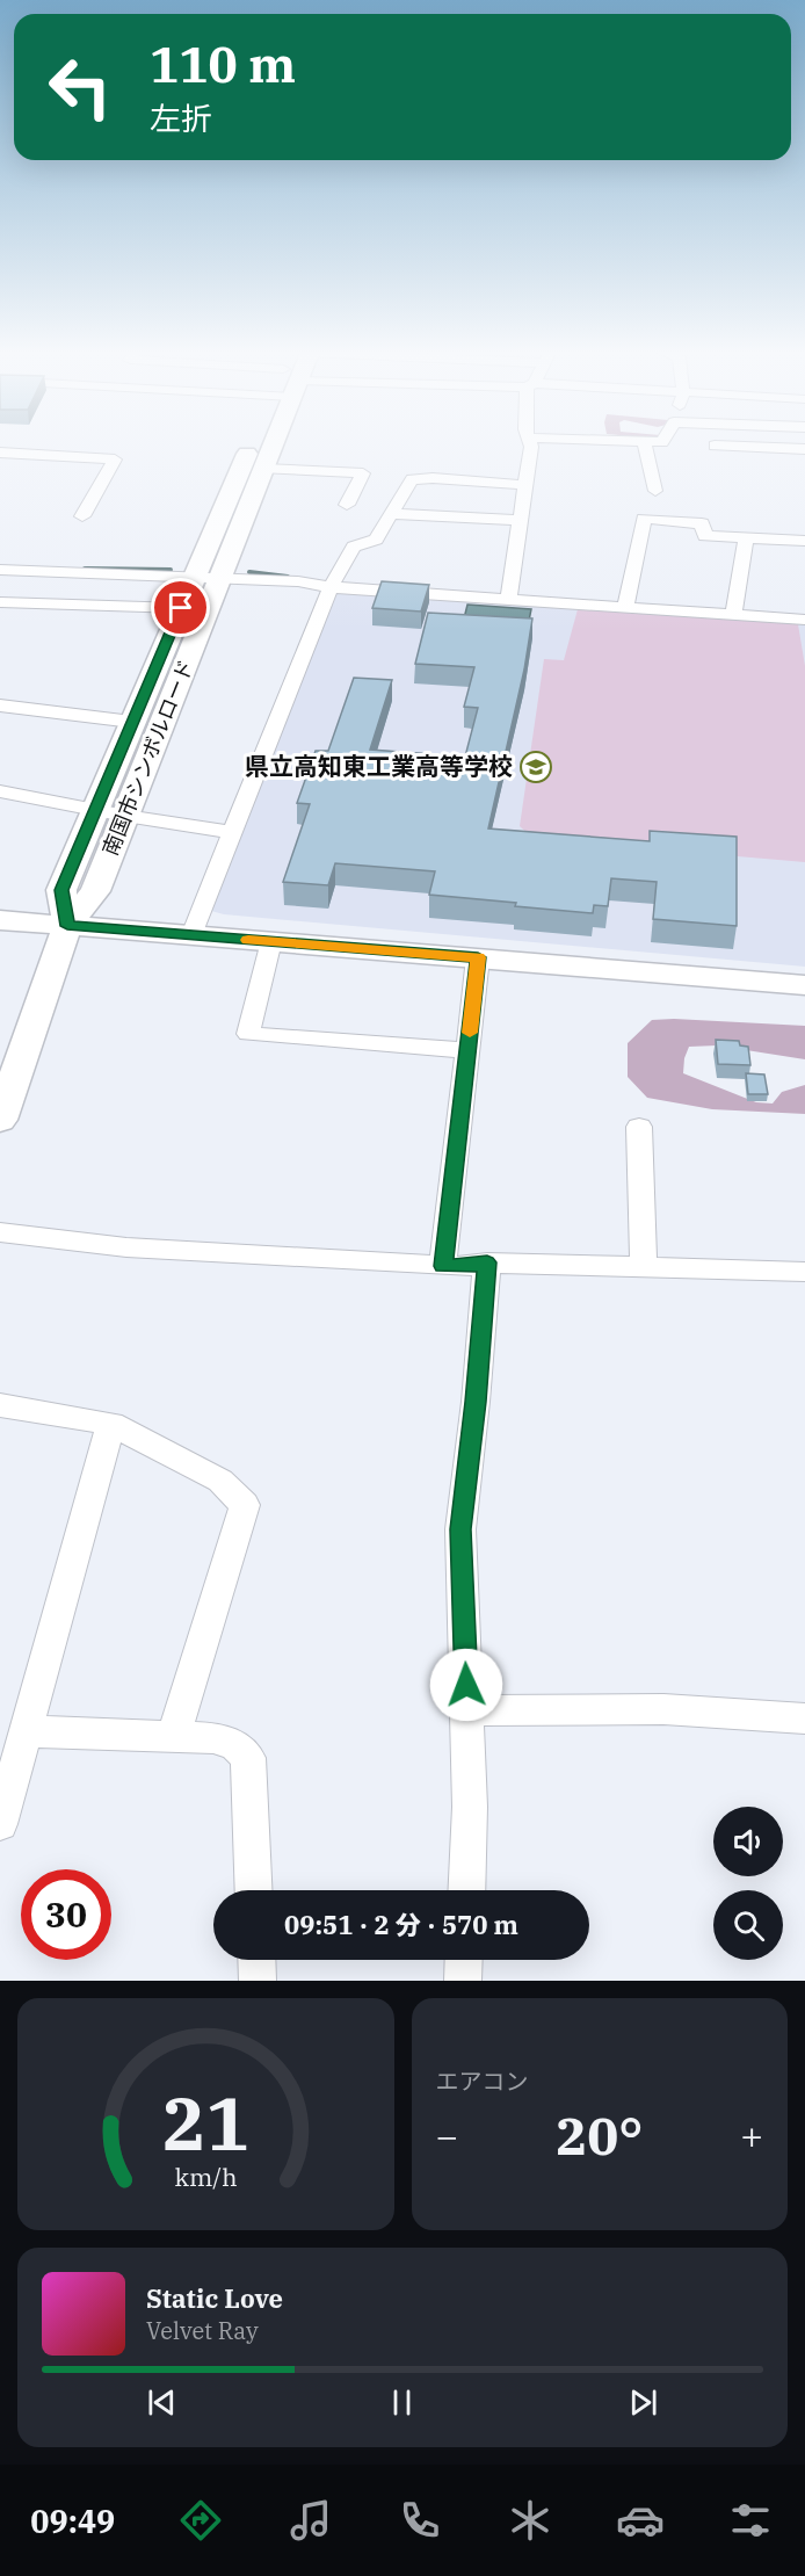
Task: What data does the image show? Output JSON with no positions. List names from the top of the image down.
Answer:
{
  "streets": {
    "street": ["南国市シンボルロード"]
  },
  "places": {
    "school or university": ["県立高知東工業高等学校"]
  },
  "page": {
    "turn": ["110 m", "左折"],
    "limit": "30",
    "trip": "09:51 · 2 分 · 570 m",
    "tile": "エアコン",
    "heat": ["−", "20°", "+"],
    "song": ["Static Love", "Velvet Ray"],
    "tabs": "09:49",
    "gauge": ["21", "km/h"]
  }
}
